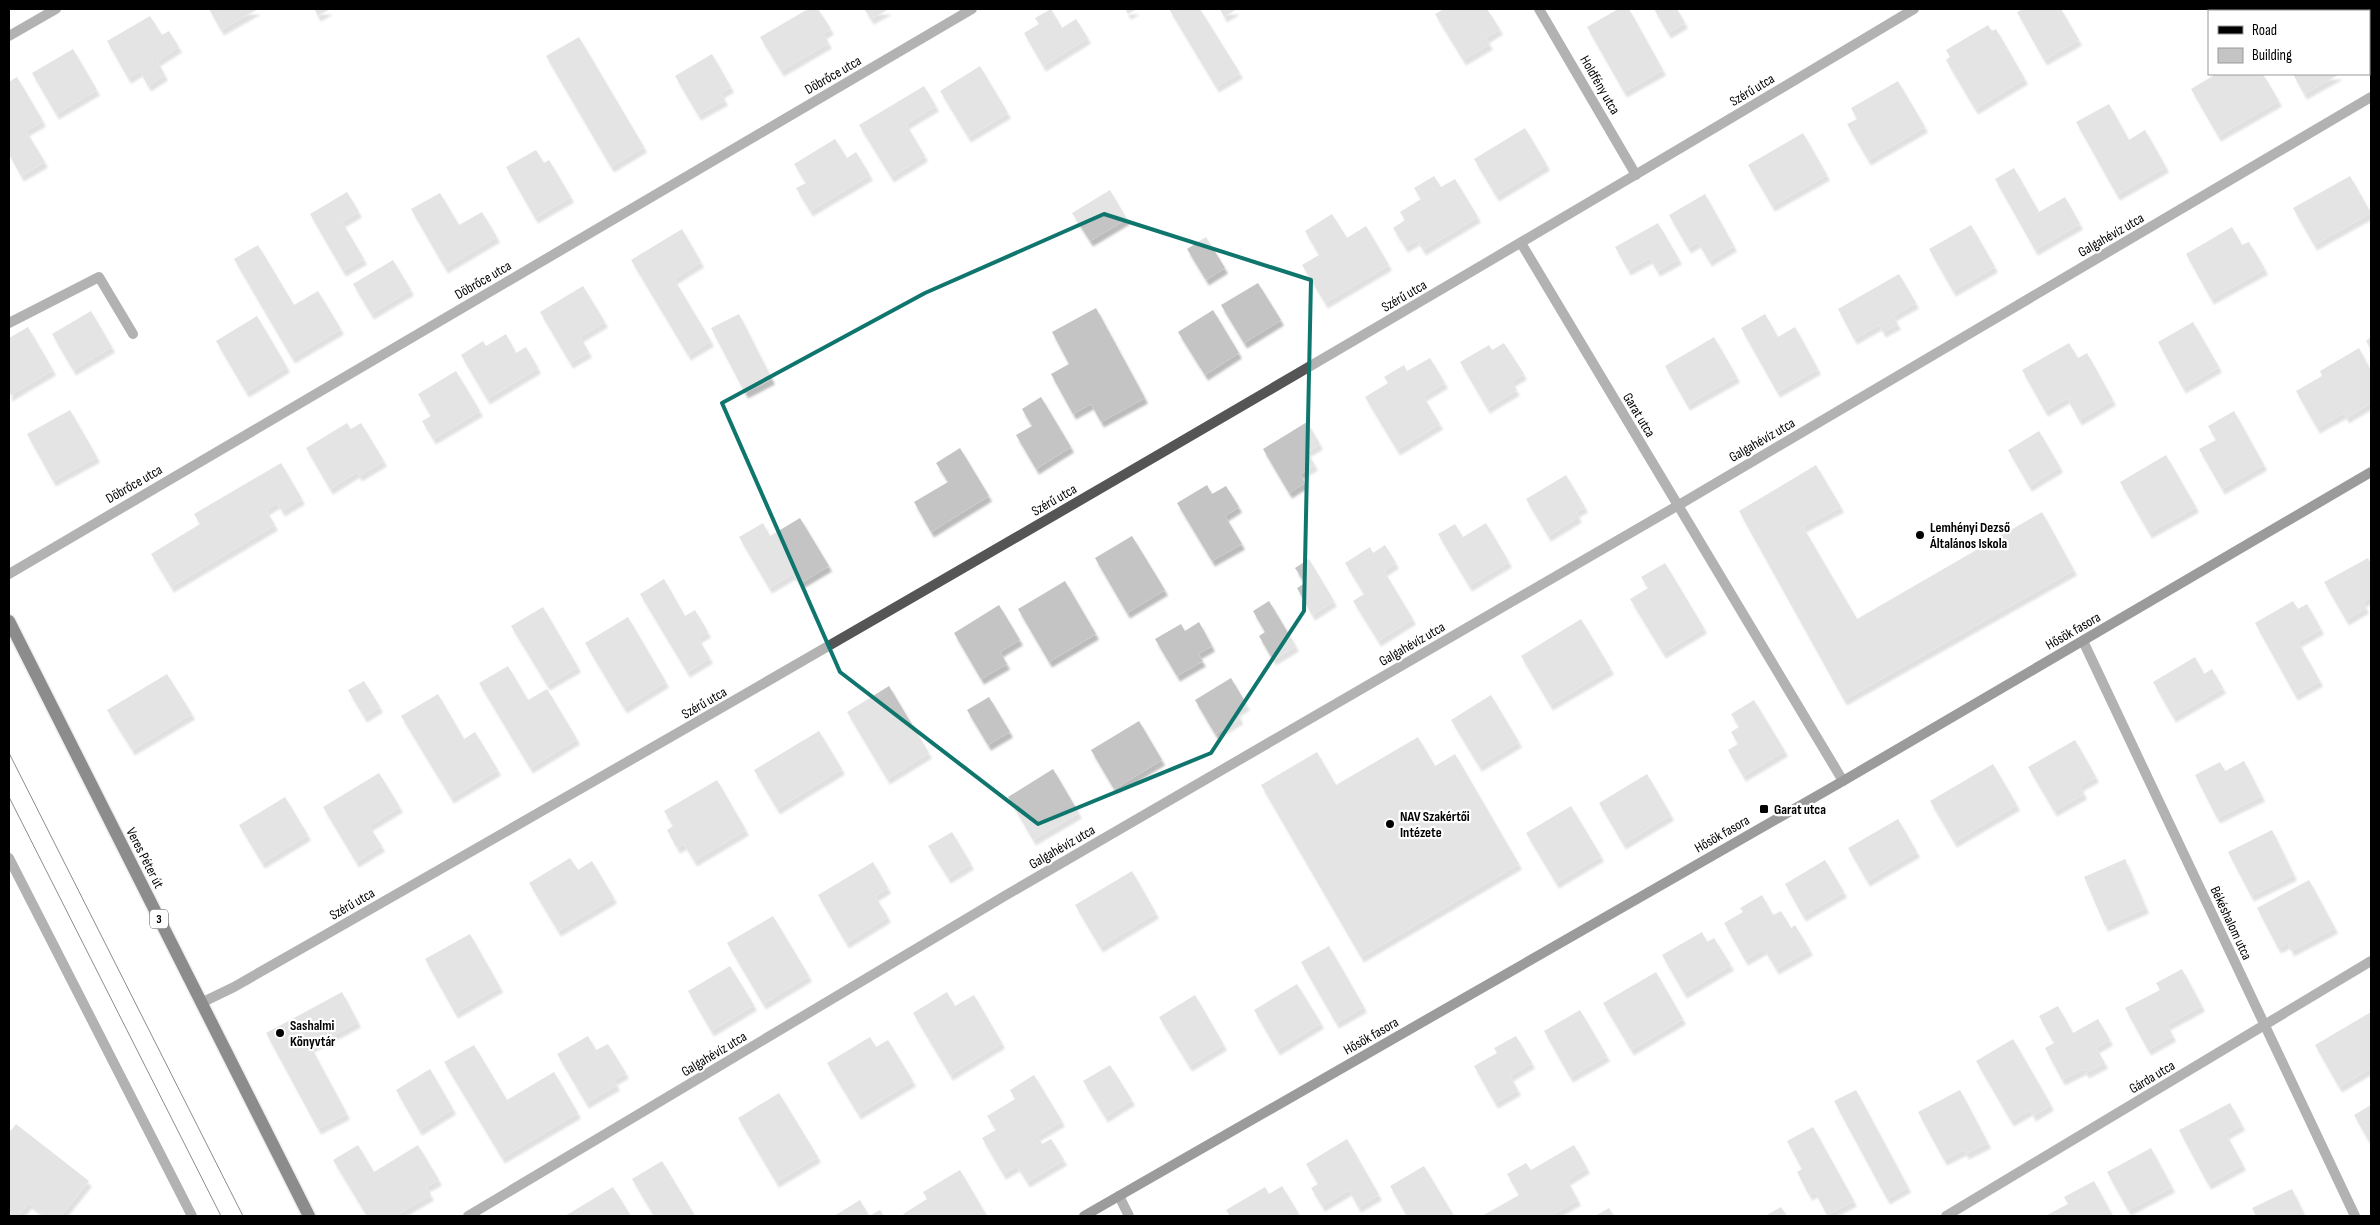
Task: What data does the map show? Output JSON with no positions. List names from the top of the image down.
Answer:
{
  "streets": {
    "main road": ["Veres Péter út", "3"],
    "street": [
      "Döbrőce utca",
      "Holdfény utca",
      "Szérű utca",
      "Galgahévíz utca",
      "Garat utca",
      "Hősök fasora",
      "Békéshalom utca",
      "Gárda utca"
    ]
  },
  "crossings": [
    ["Holdfény utca", "Szérű utca"],
    ["Szérű utca", "Garat utca"],
    ["Szérű utca", "Veres Péter út"],
    ["Galgahévíz utca", "Garat utca"],
    ["Garat utca", "Hősök fasora"],
    ["Hősök fasora", "Békéshalom utca"],
    ["Békéshalom utca", "Gárda utca"]
  ],
  "places": {
    "other": ["Lemhényi Dezső Általános Iskola", "NAV Szakértői Intézete", "Sashalmi Könyvtár"],
    "transit": ["Garat utca"]
  },
  "legend": ["Road", "Building"]
}
